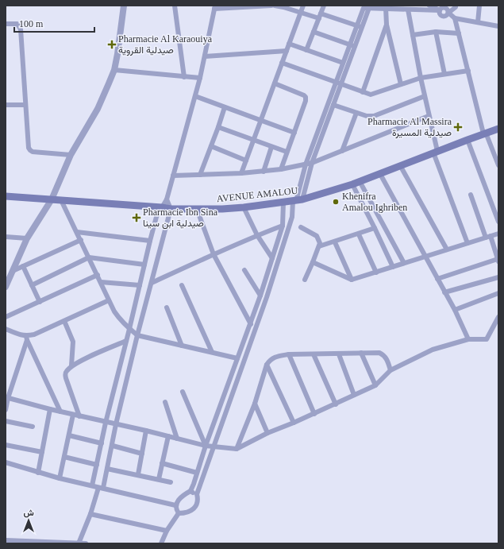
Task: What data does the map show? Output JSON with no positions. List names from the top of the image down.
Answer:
{
  "streets": {
    "main road": ["AVENUE AMALOU"]
  },
  "places": {
    "health": ["Pharmacie Al Karaouiya صيدلية القروية", "Pharmacie Al Massira صيدلية المسيرة", "Pharmacie Ibn Sina صيدلية ابن سينا"],
    "other": ["Khenifra Amalou Ighriben"]
  },
  "scale_bar": "100 m",
  "north": "top"
}
